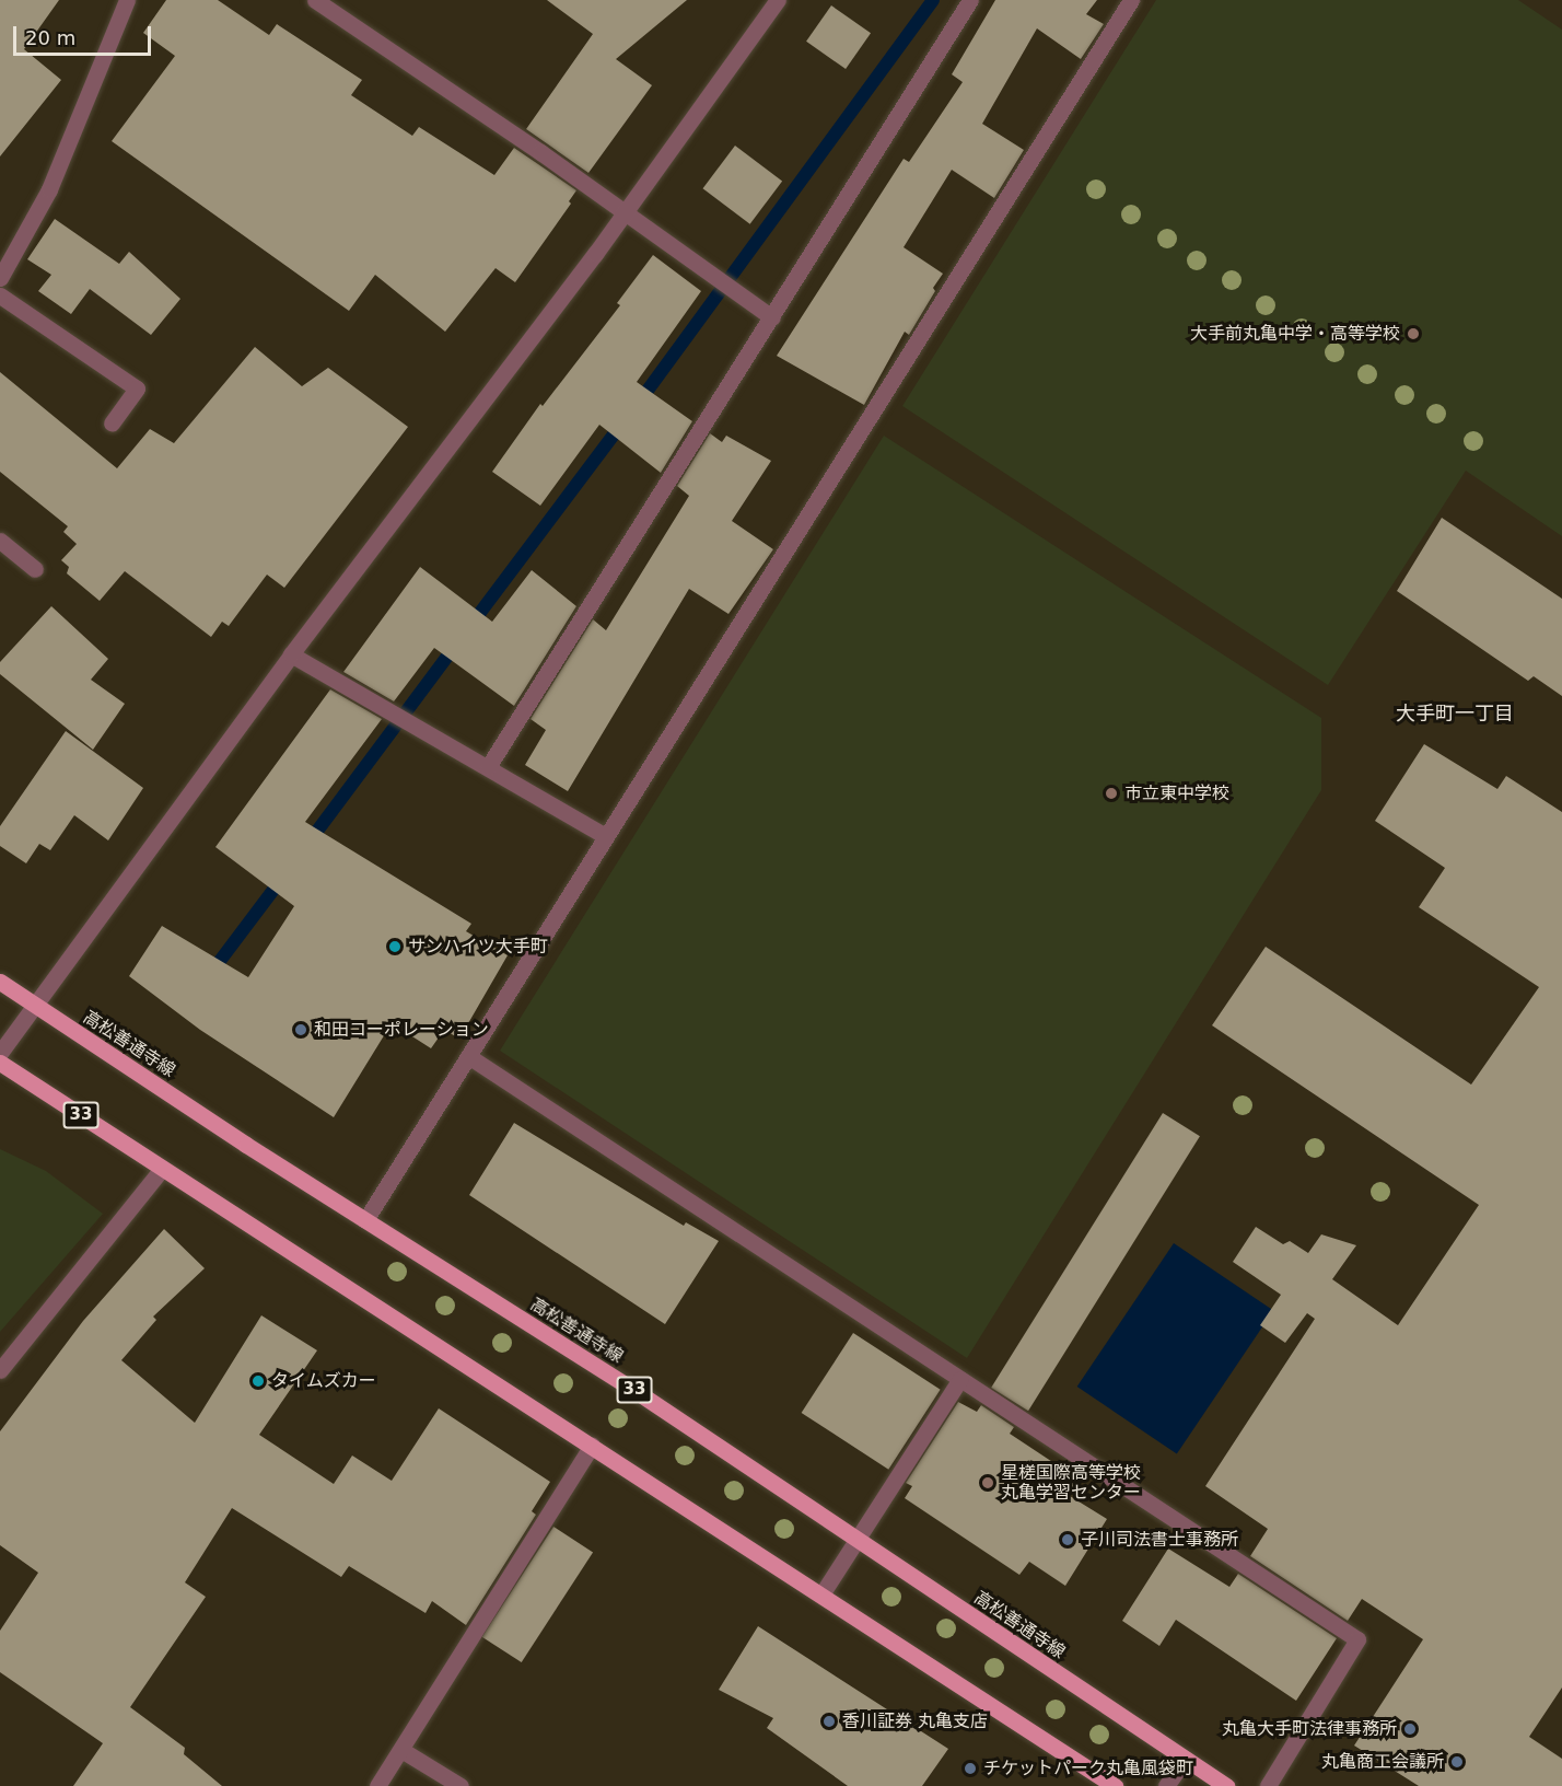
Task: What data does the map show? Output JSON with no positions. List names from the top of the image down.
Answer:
{
  "streets": {
    "main road": ["高松善通寺線", "33"]
  },
  "districts": ["大手町一丁目"],
  "places": [
    "大手前丸亀中学・高等学校",
    "市立東中学校",
    "サンハイツ大手町",
    "和田コーポレーション",
    "タイムズカー",
    "星槎国際高等学校 丸亀学習センター",
    "子川司法書士事務所",
    "香川証券 丸亀支店",
    "丸亀大手町法律事務所",
    "丸亀商工会議所",
    "チケットパーク丸亀風袋町"
  ],
  "scale_bar": "20 m"
}
